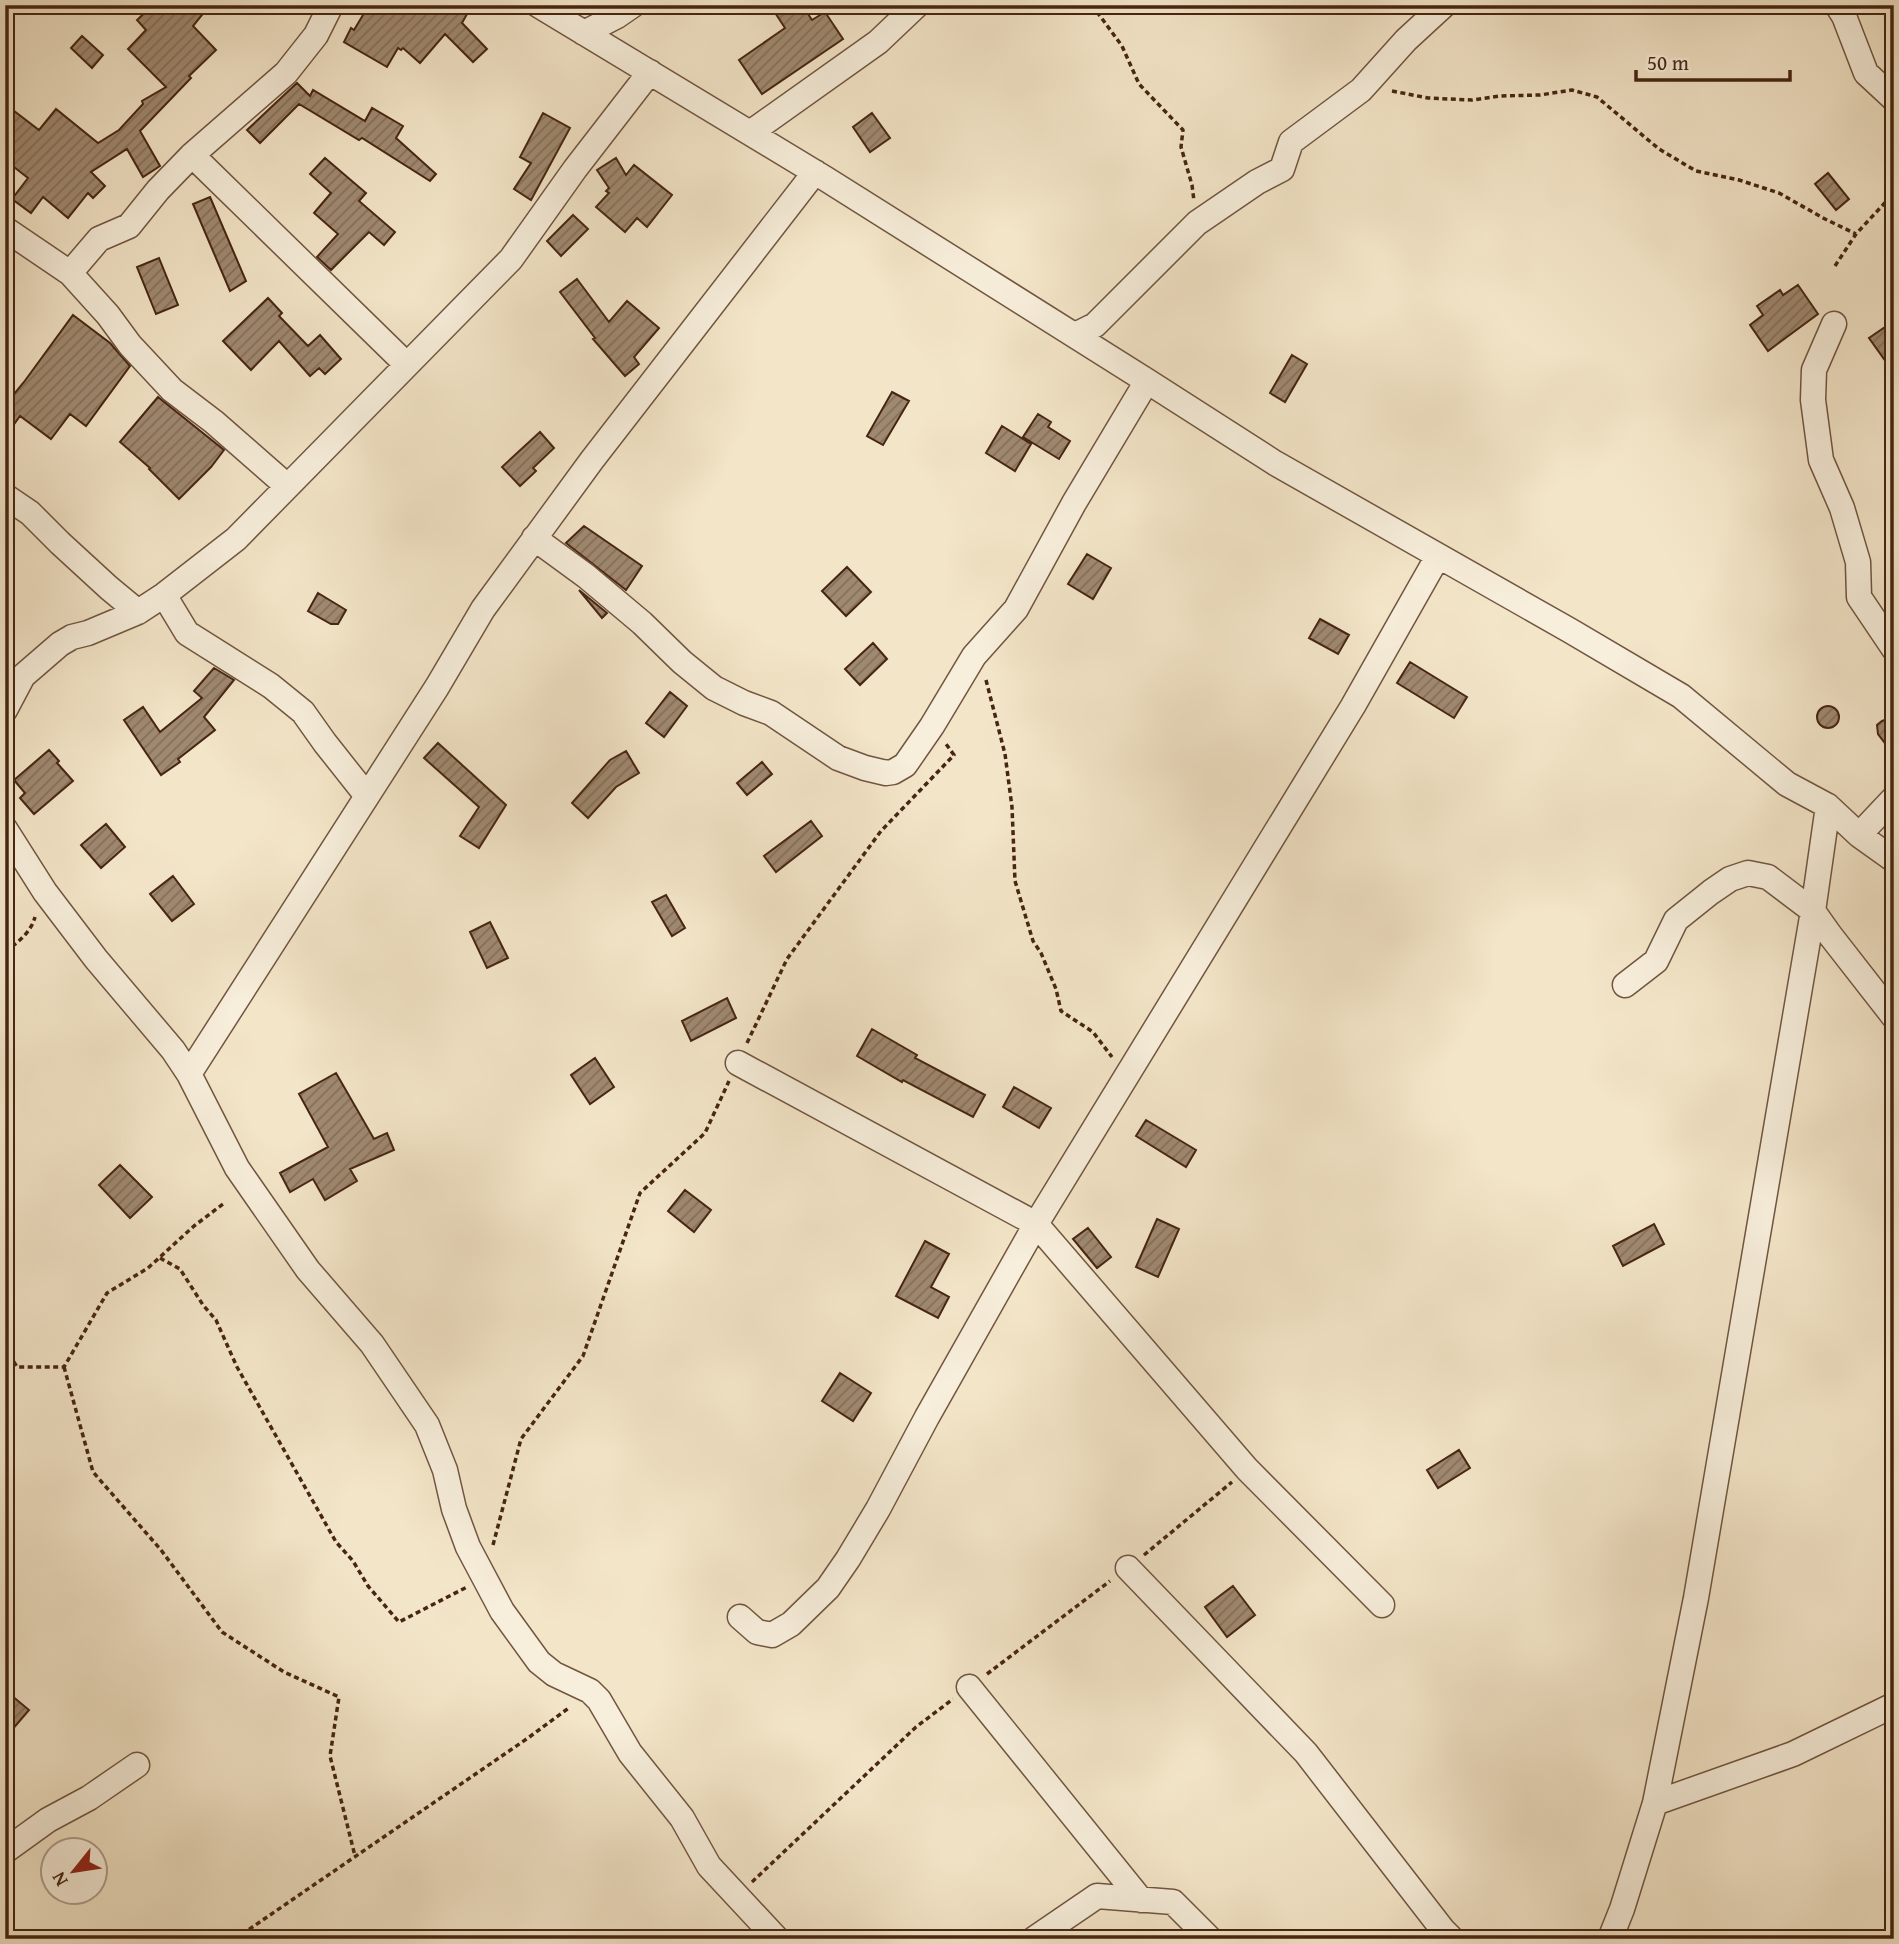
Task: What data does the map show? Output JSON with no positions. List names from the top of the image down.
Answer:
{
  "scale_bar": "50 m",
  "north": "bottom left"
}
